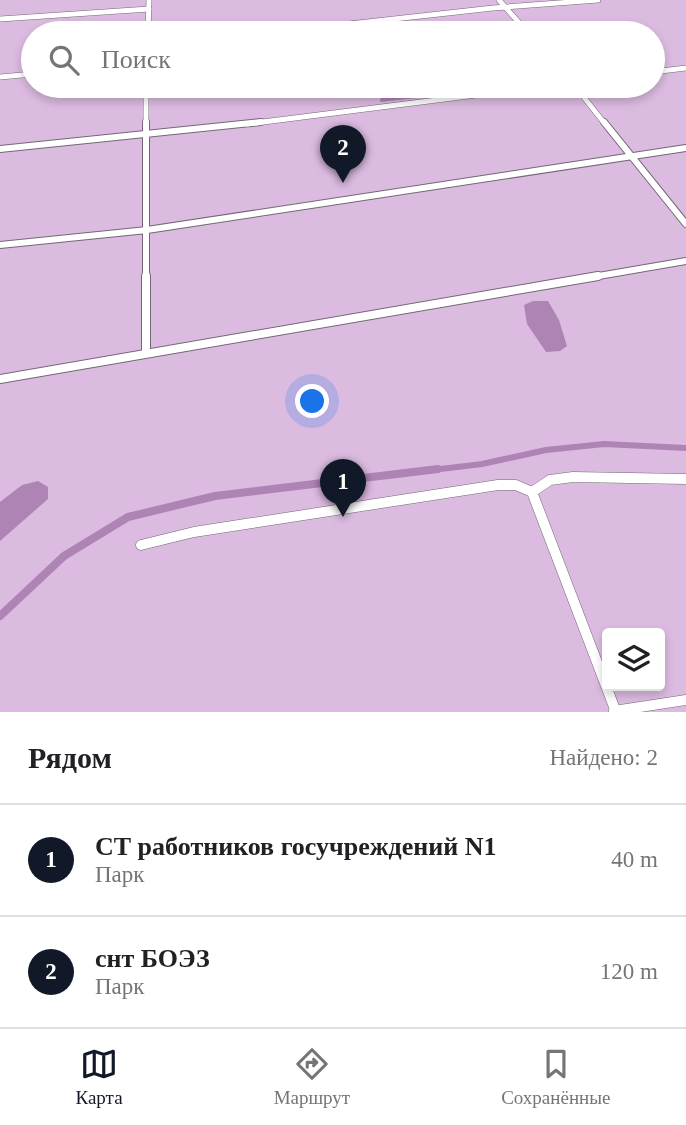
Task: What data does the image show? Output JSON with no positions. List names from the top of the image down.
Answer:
{
  "page": {
    "search": "Поиск",
    "pins": ["2", "1"],
    "heading": ["Рядом", "Найдено: 2"],
    "list": [
      {
        "mark": "1",
        "name": "СТ работников госучреждений N1",
        "note": "Парк",
        "value": "40 m"
      },
      {
        "mark": "2",
        "name": "снт БОЭЗ",
        "note": "Парк",
        "value": "120 m"
      }
    ],
    "nav": ["Карта", "Маршрут", "Сохранённые"]
  }
}
